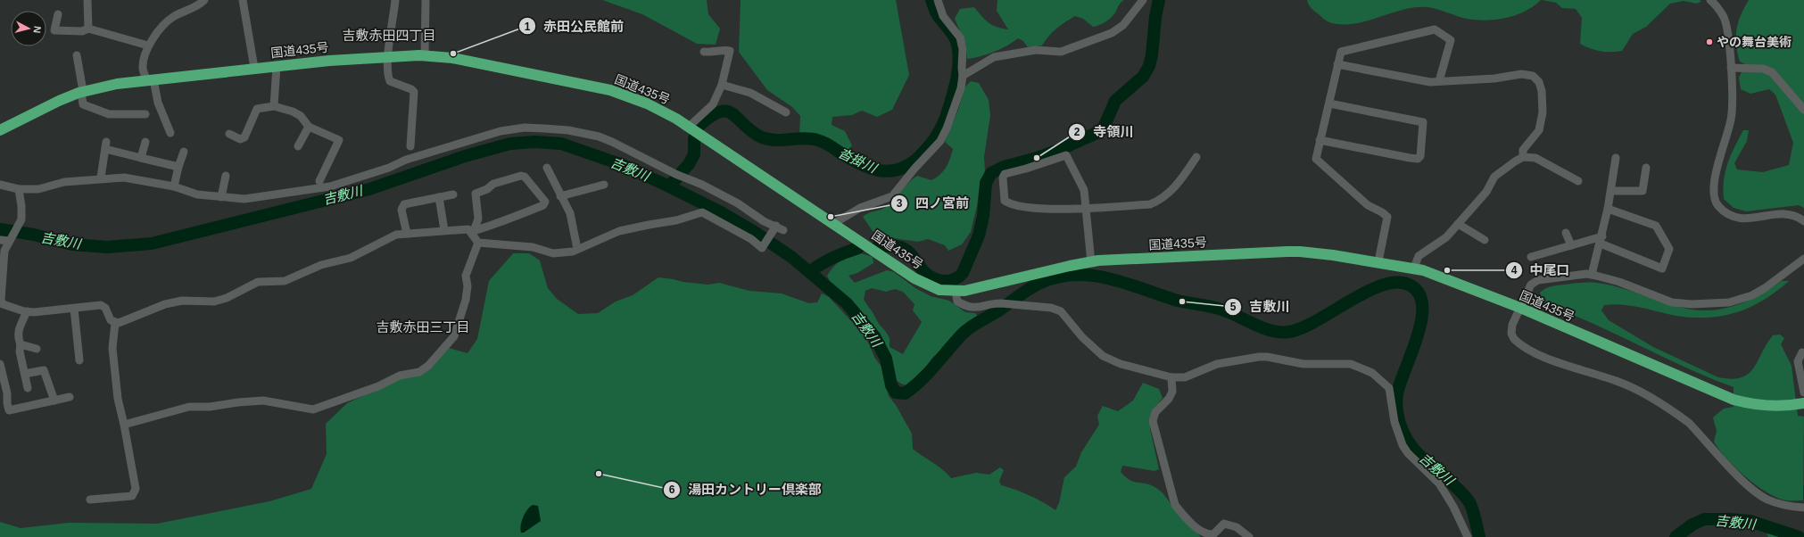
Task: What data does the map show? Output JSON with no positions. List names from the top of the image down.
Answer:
{
  "streets": {
    "highway": ["国道435号"]
  },
  "districts": ["吉敷赤田四丁目", "吉敷赤田三丁目"],
  "water": ["沓掛川", "吉敷川"],
  "places": [
    "やの舞台美術",
    "赤田公民館前",
    "寺領川",
    "四ノ宮前",
    "中尾口",
    "吉敷川",
    "湯田カントリー倶楽部"
  ],
  "north": "right"
}
